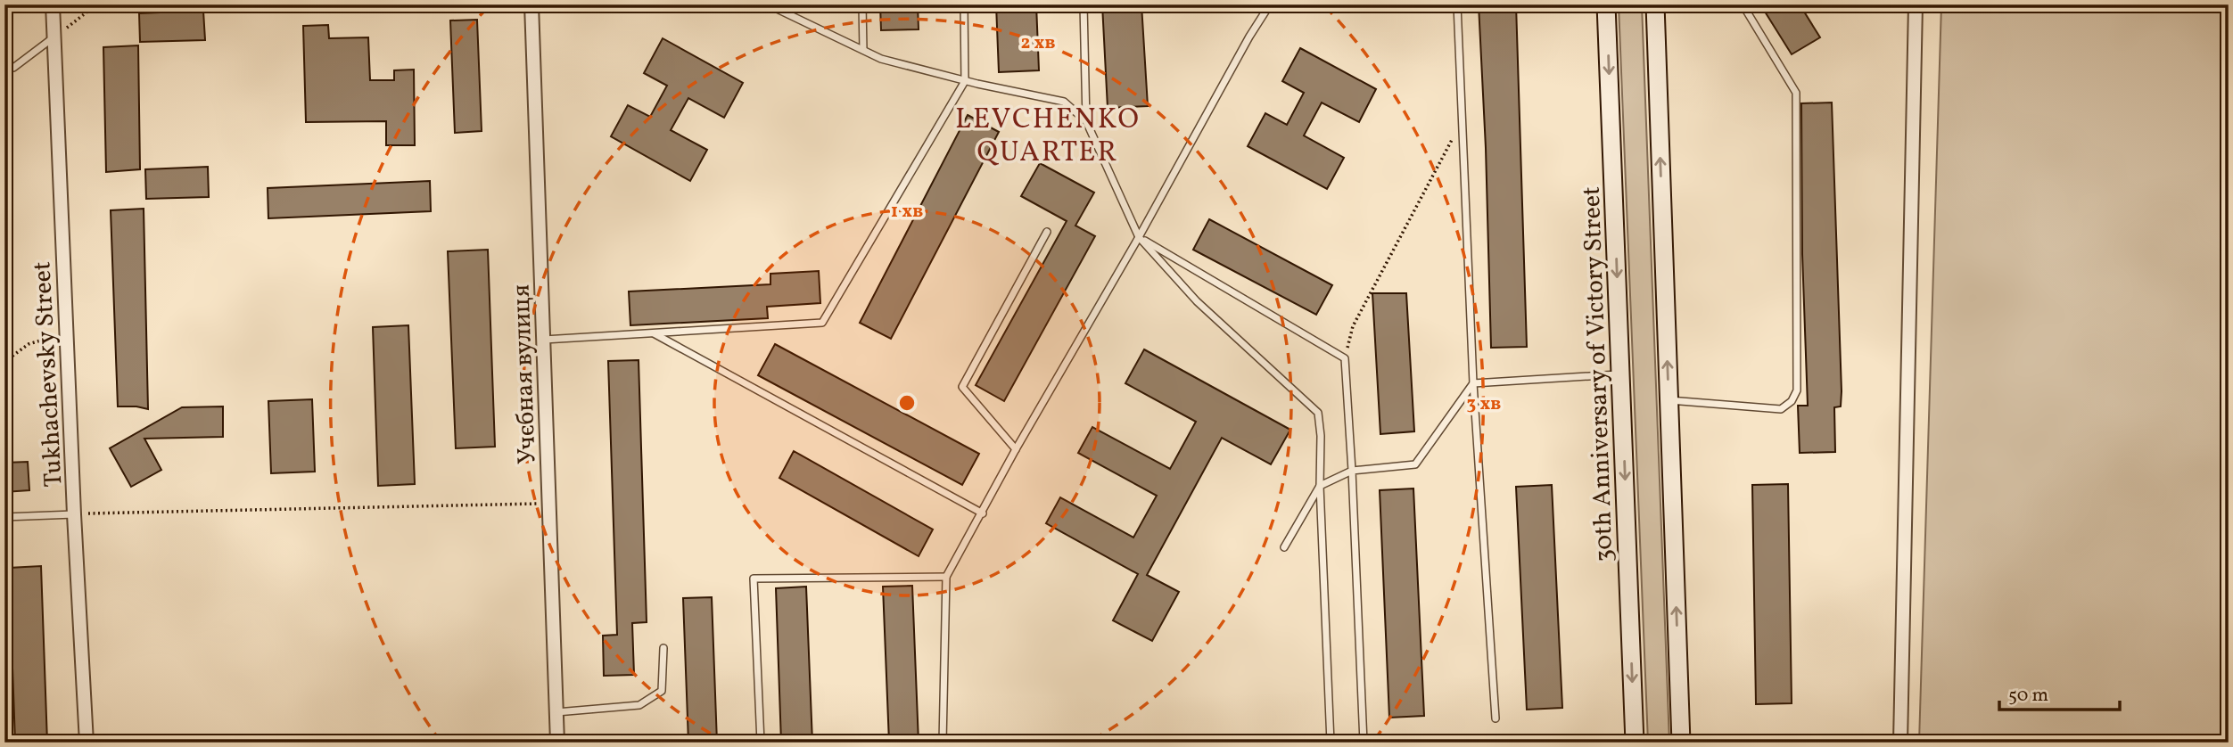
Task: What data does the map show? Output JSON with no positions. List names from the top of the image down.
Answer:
{
  "streets": {
    "street": ["Tukhachevsky Street", "Учєбная вулиця", "30th Anniversary of Victory Street"]
  },
  "districts": ["LEVCHENKO QUARTER"],
  "scale_bar": "50 m",
  "rings": ["2 хв", "1 хв", "3 хв"]
}
